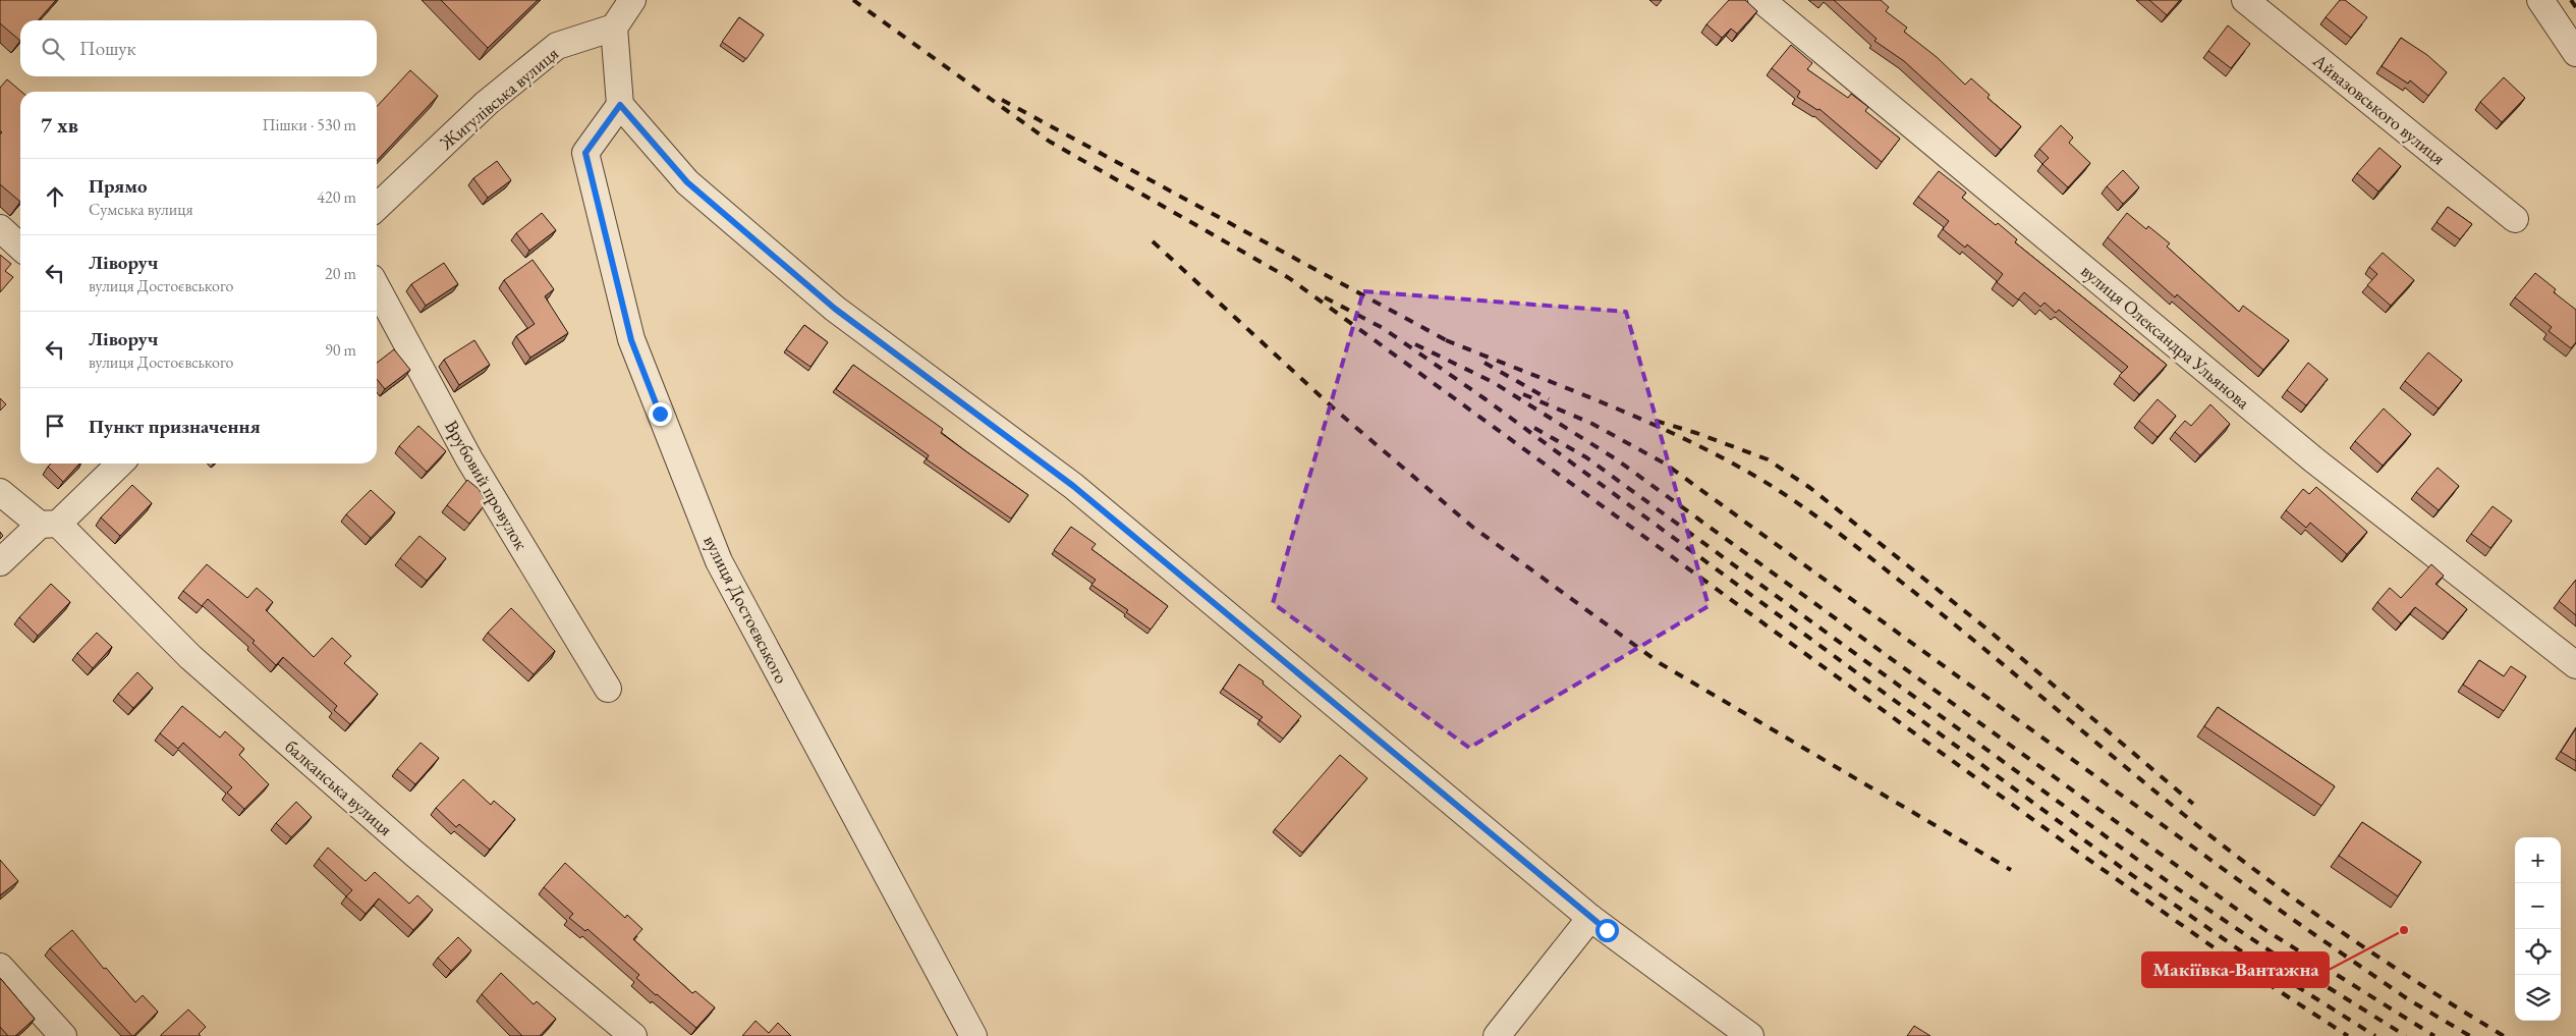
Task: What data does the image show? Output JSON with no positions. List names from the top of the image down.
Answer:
{
  "streets": {
    "street": [
      "Жигулівська вулиця",
      "Айвазовського вулиця",
      "вулиця Олександра Ульянова",
      "Врубовий провулок",
      "вулиця Достоєвського",
      "балканська вулиця"
    ]
  },
  "places": ["Макіївка-Вантажна"],
  "page": {
    "search": "Пошук",
    "heading": ["7 хв", "Пішки · 530 m"],
    "list": [
      ["Прямо", "Сумська вулиця", "420 m"],
      ["Ліворуч", "вулиця Достоєвського", "20 m"],
      ["Ліворуч", "вулиця Достоєвського", "90 m"],
      "Пункт призначення"
    ],
    "map_buttons": ["+", "−"]
  }
}
